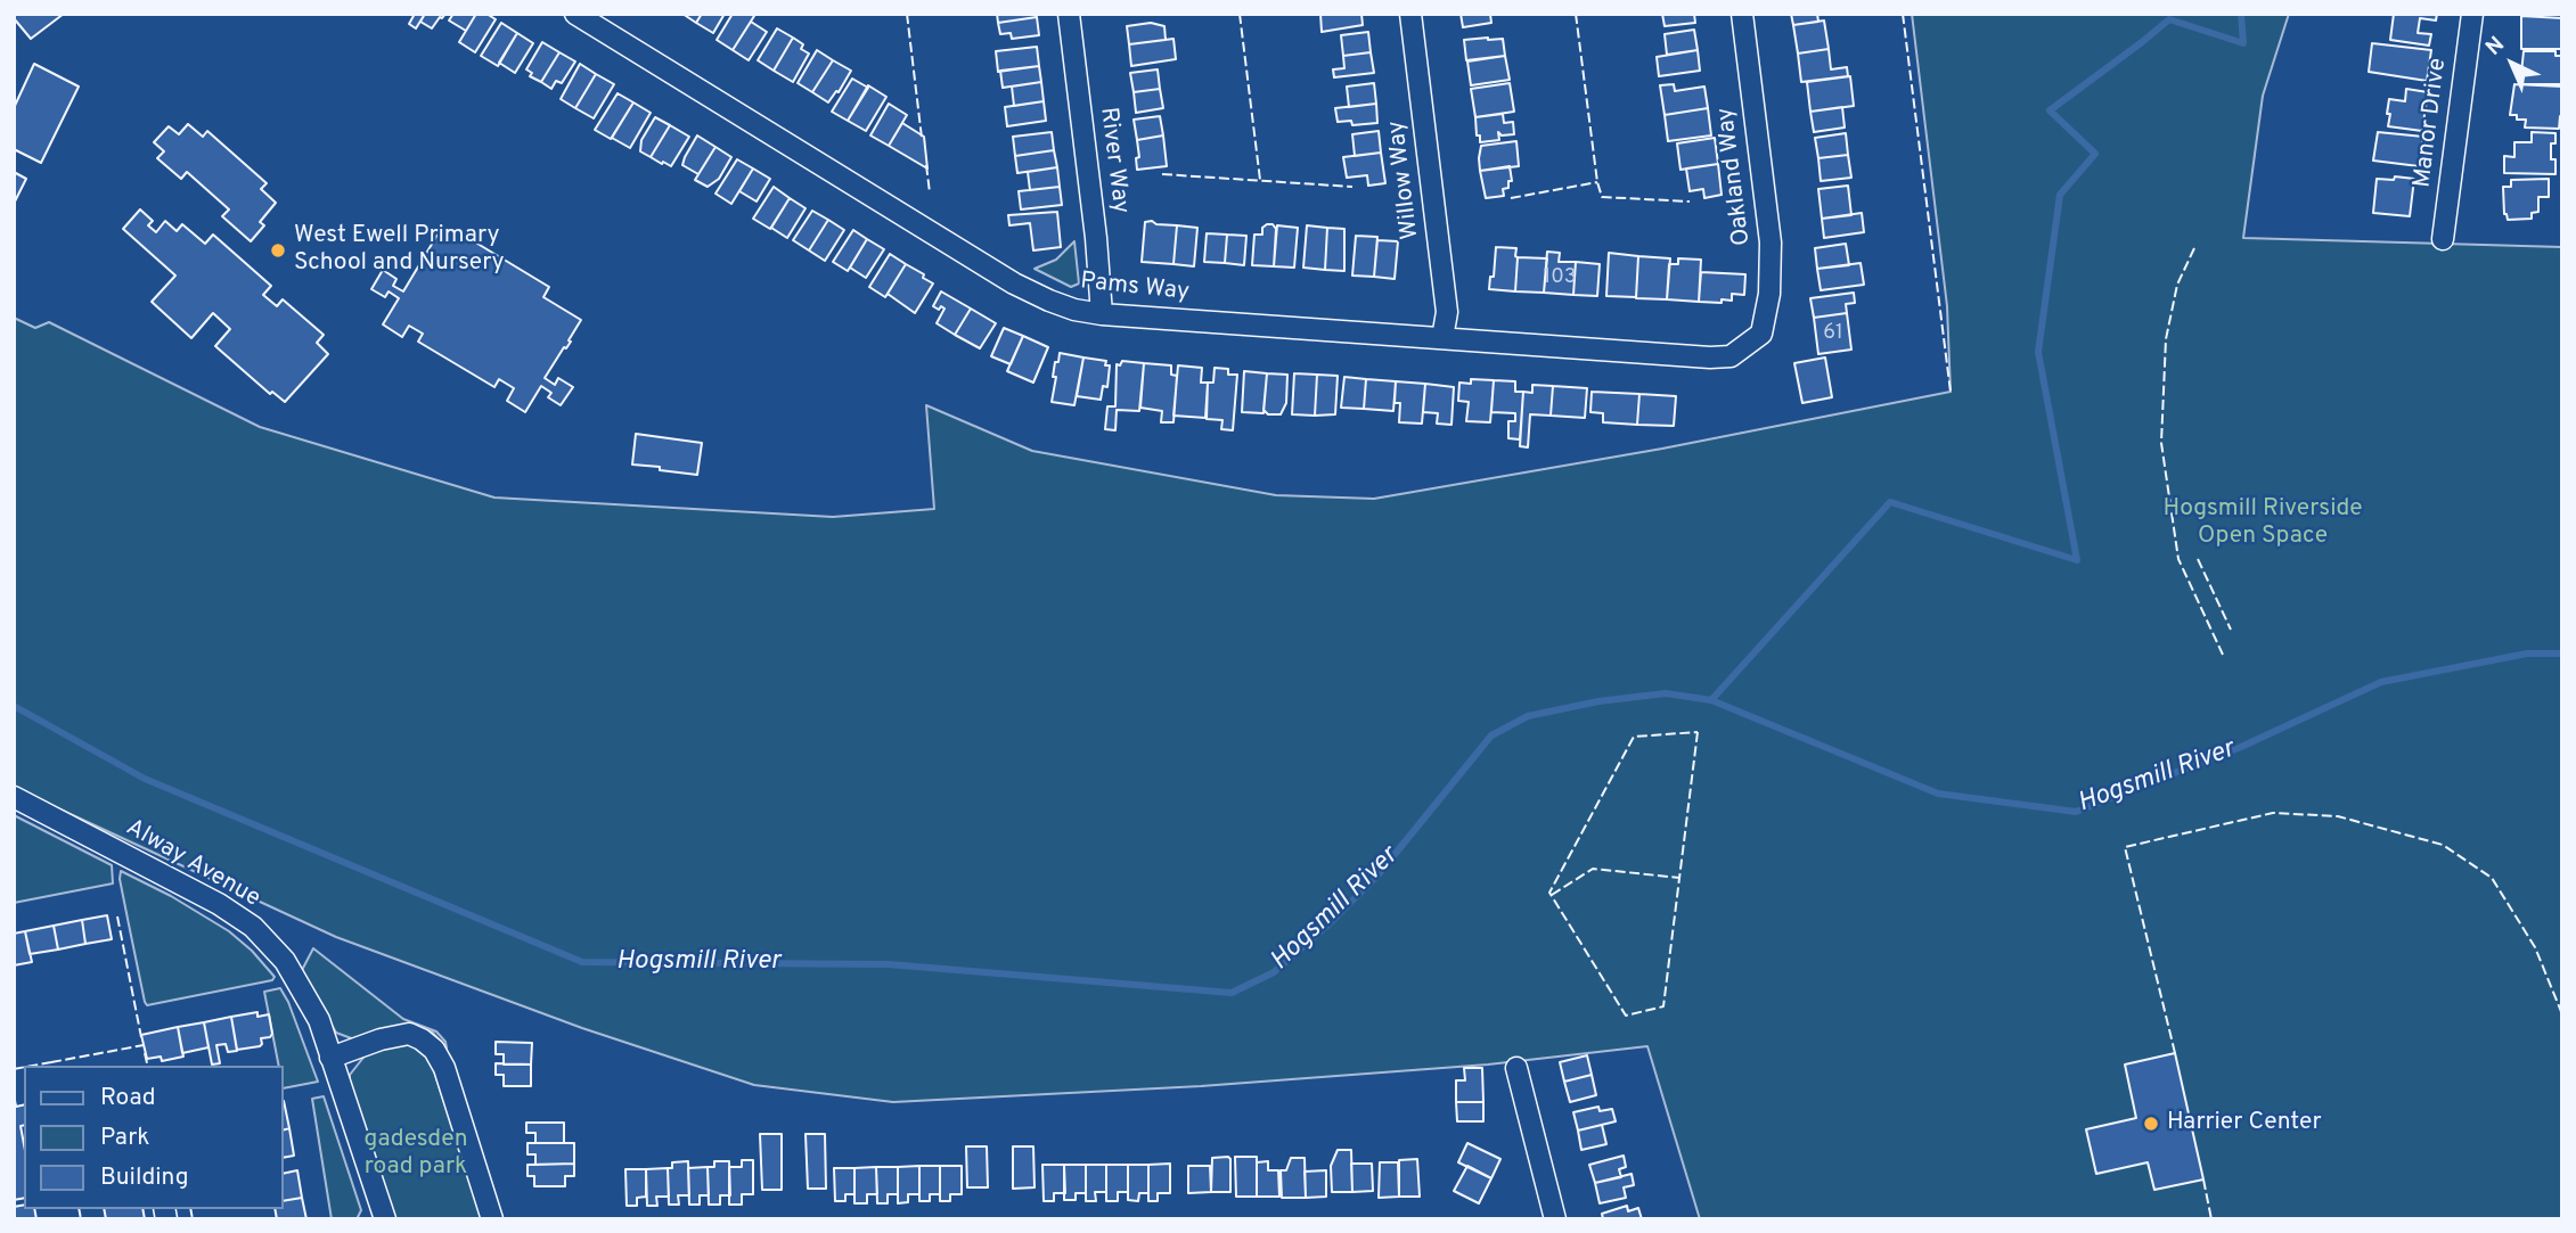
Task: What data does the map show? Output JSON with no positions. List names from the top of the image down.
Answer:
{
  "streets": {
    "street": [
      "Manor Drive",
      "River Way",
      "Oakland Way",
      "Willow Way",
      "Pams Way",
      "Alway Avenue"
    ]
  },
  "crossings": [
    ["River Way", "Pams Way"],
    ["Oakland Way", "Pams Way"],
    ["Willow Way", "Pams Way"]
  ],
  "water": ["Hogsmill River"],
  "parks": ["Hogsmill Riverside Open Space", "gadesden road park"],
  "places": ["West Ewell Primary School and Nursery", "Harrier Center"],
  "house_numbers": ["103", "61"],
  "legend": ["Road", "Park", "Building"],
  "north": "top left"
}
